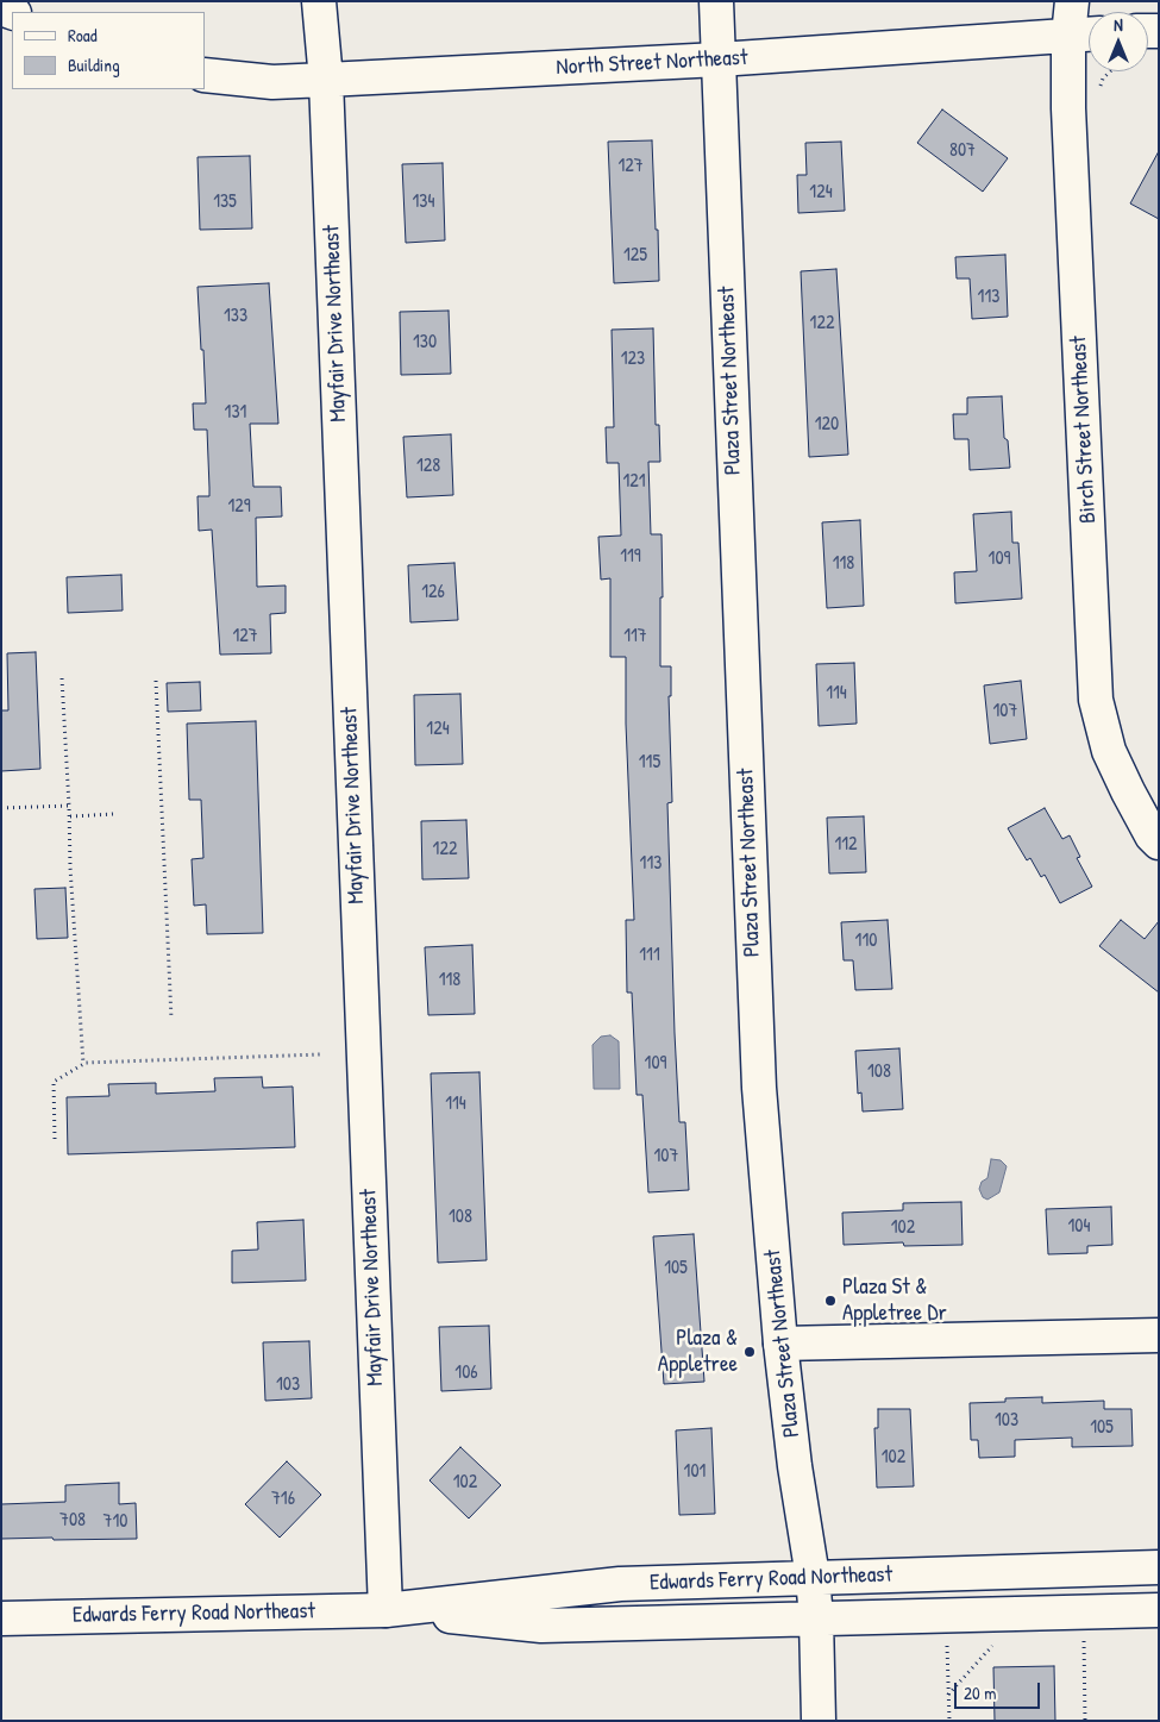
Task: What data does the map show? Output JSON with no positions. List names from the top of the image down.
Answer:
{
  "streets": {
    "street": [
      "North Street Northeast",
      "Mayfair Drive Northeast",
      "Plaza Street Northeast",
      "Birch Street Northeast",
      "Edwards Ferry Road Northeast"
    ]
  },
  "crossings": [
    ["North Street Northeast", "Mayfair Drive Northeast"],
    ["North Street Northeast", "Plaza Street Northeast"],
    ["North Street Northeast", "Birch Street Northeast"],
    ["Mayfair Drive Northeast", "Edwards Ferry Road Northeast"],
    ["Plaza Street Northeast", "Edwards Ferry Road Northeast"]
  ],
  "places": ["Plaza St & Appletree Dr", "Plaza & Appletree"],
  "house_numbers": [
    "807",
    "127",
    "124",
    "135",
    "134",
    "125",
    "113",
    "133",
    "122",
    "130",
    "123",
    "131",
    "120",
    "128",
    "121",
    "129",
    "119",
    "109",
    "118",
    "126",
    "127",
    "117",
    "114",
    "107",
    "124",
    "115",
    "112",
    "122",
    "113",
    "110",
    "111",
    "118",
    "109",
    "108",
    "114",
    "107",
    "108",
    "104",
    "102",
    "105",
    "106",
    "103",
    "103",
    "105",
    "102",
    "101",
    "102",
    "716",
    "708",
    "710"
  ],
  "legend": ["Road", "Building"],
  "scale_bar": "20 m",
  "north": "top"
}
